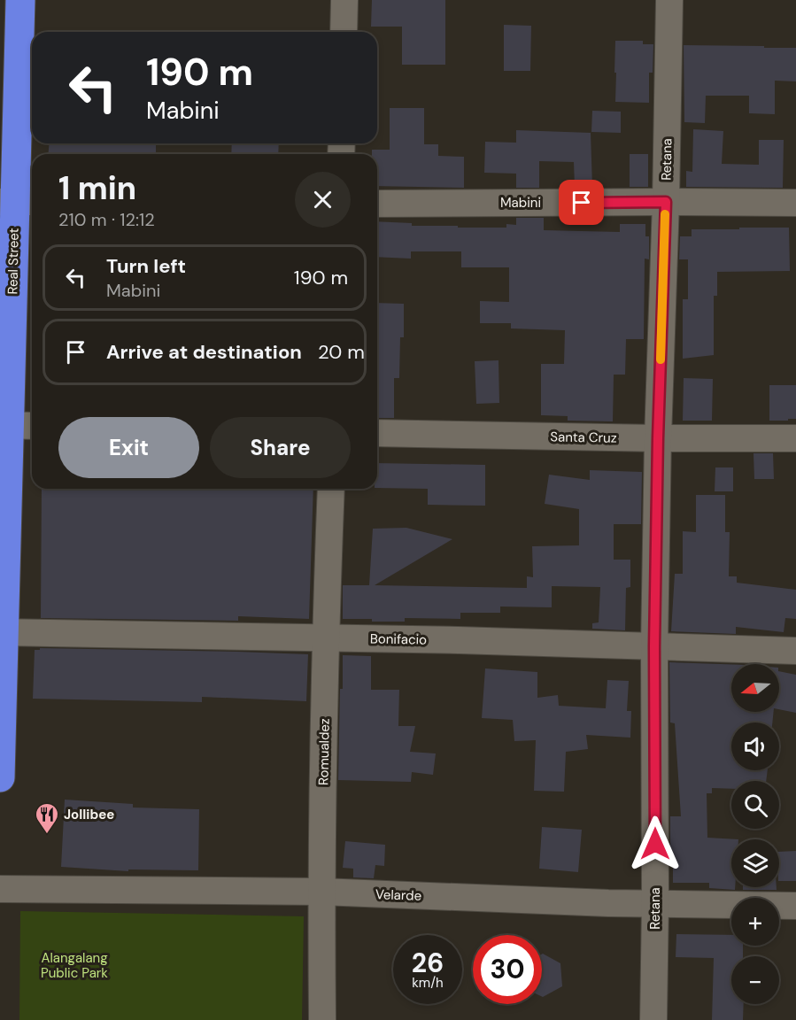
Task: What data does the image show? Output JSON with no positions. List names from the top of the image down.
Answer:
{
  "streets": {
    "highway": ["Real Street"],
    "street": [
      "Retana",
      "Mabini",
      "Santa Cruz",
      "Bonifacio",
      "Romualdez",
      "Velarde"
    ]
  },
  "crossings": [
    ["Retana", "Mabini"],
    ["Retana", "Santa Cruz"],
    ["Retana", "Bonifacio"],
    ["Retana", "Velarde"],
    ["Real Street", "Bonifacio"],
    ["Bonifacio", "Romualdez"],
    ["Romualdez", "Velarde"]
  ],
  "parks": ["Alangalang Public Park"],
  "places": {
    "restaurant": ["Jollibee"]
  },
  "north": "left",
  "page": {
    "turn": ["190 m", "Mabini"],
    "heading": ["1 min", "210 m · 12:12"],
    "list": [
      {
        "name": "Turn left",
        "note": "Mabini",
        "value": "190 m"
      },
      {
        "name": "Arrive at destination",
        "value": "20 m"
      }
    ],
    "buttons": ["Exit", "Share"],
    "map_buttons": ["+", "−"],
    "speed": "26 km/h",
    "limit": "30"
  }
}
